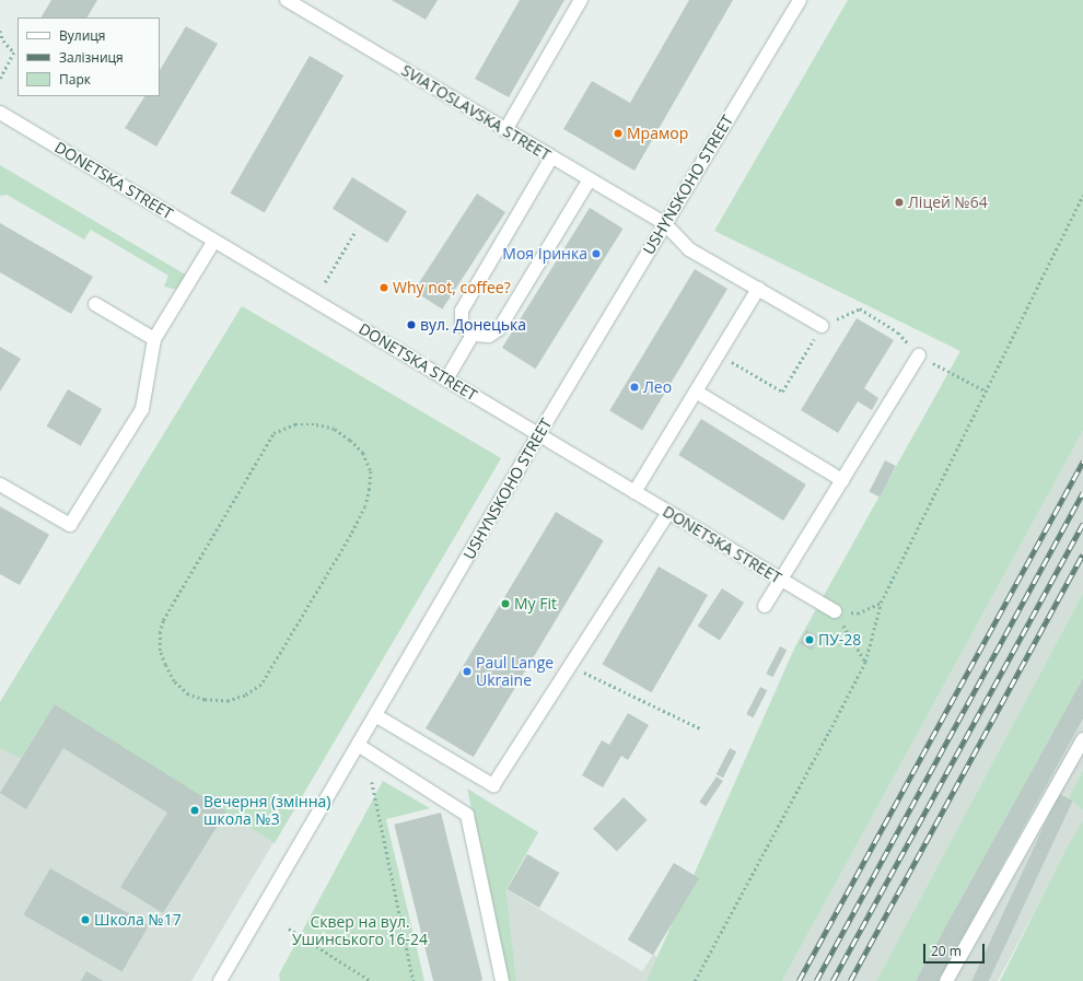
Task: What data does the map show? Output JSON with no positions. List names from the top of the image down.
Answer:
{
  "streets": {
    "street": ["SVIATOSLAVSKA STREET", "DONETSKA STREET", "USHYNSKOHO STREET"]
  },
  "crossings": [
    ["SVIATOSLAVSKA STREET", "USHYNSKOHO STREET"],
    ["DONETSKA STREET", "USHYNSKOHO STREET"]
  ],
  "parks": ["Сквер на вул. Ушинського 16-24"],
  "places": [
    "Мрамор",
    "Ліцей №64",
    "Моя Іринка",
    "Why not, coffee?",
    "вул. Донецька",
    "Лео",
    "My Fit",
    "ПУ-28",
    "Paul Lange Ukraine",
    "Вечерня (змінна) школа №3",
    "Школа №17"
  ],
  "legend": ["Вулиця", "Залізниця", "Парк"],
  "scale_bar": "20 m"
}
